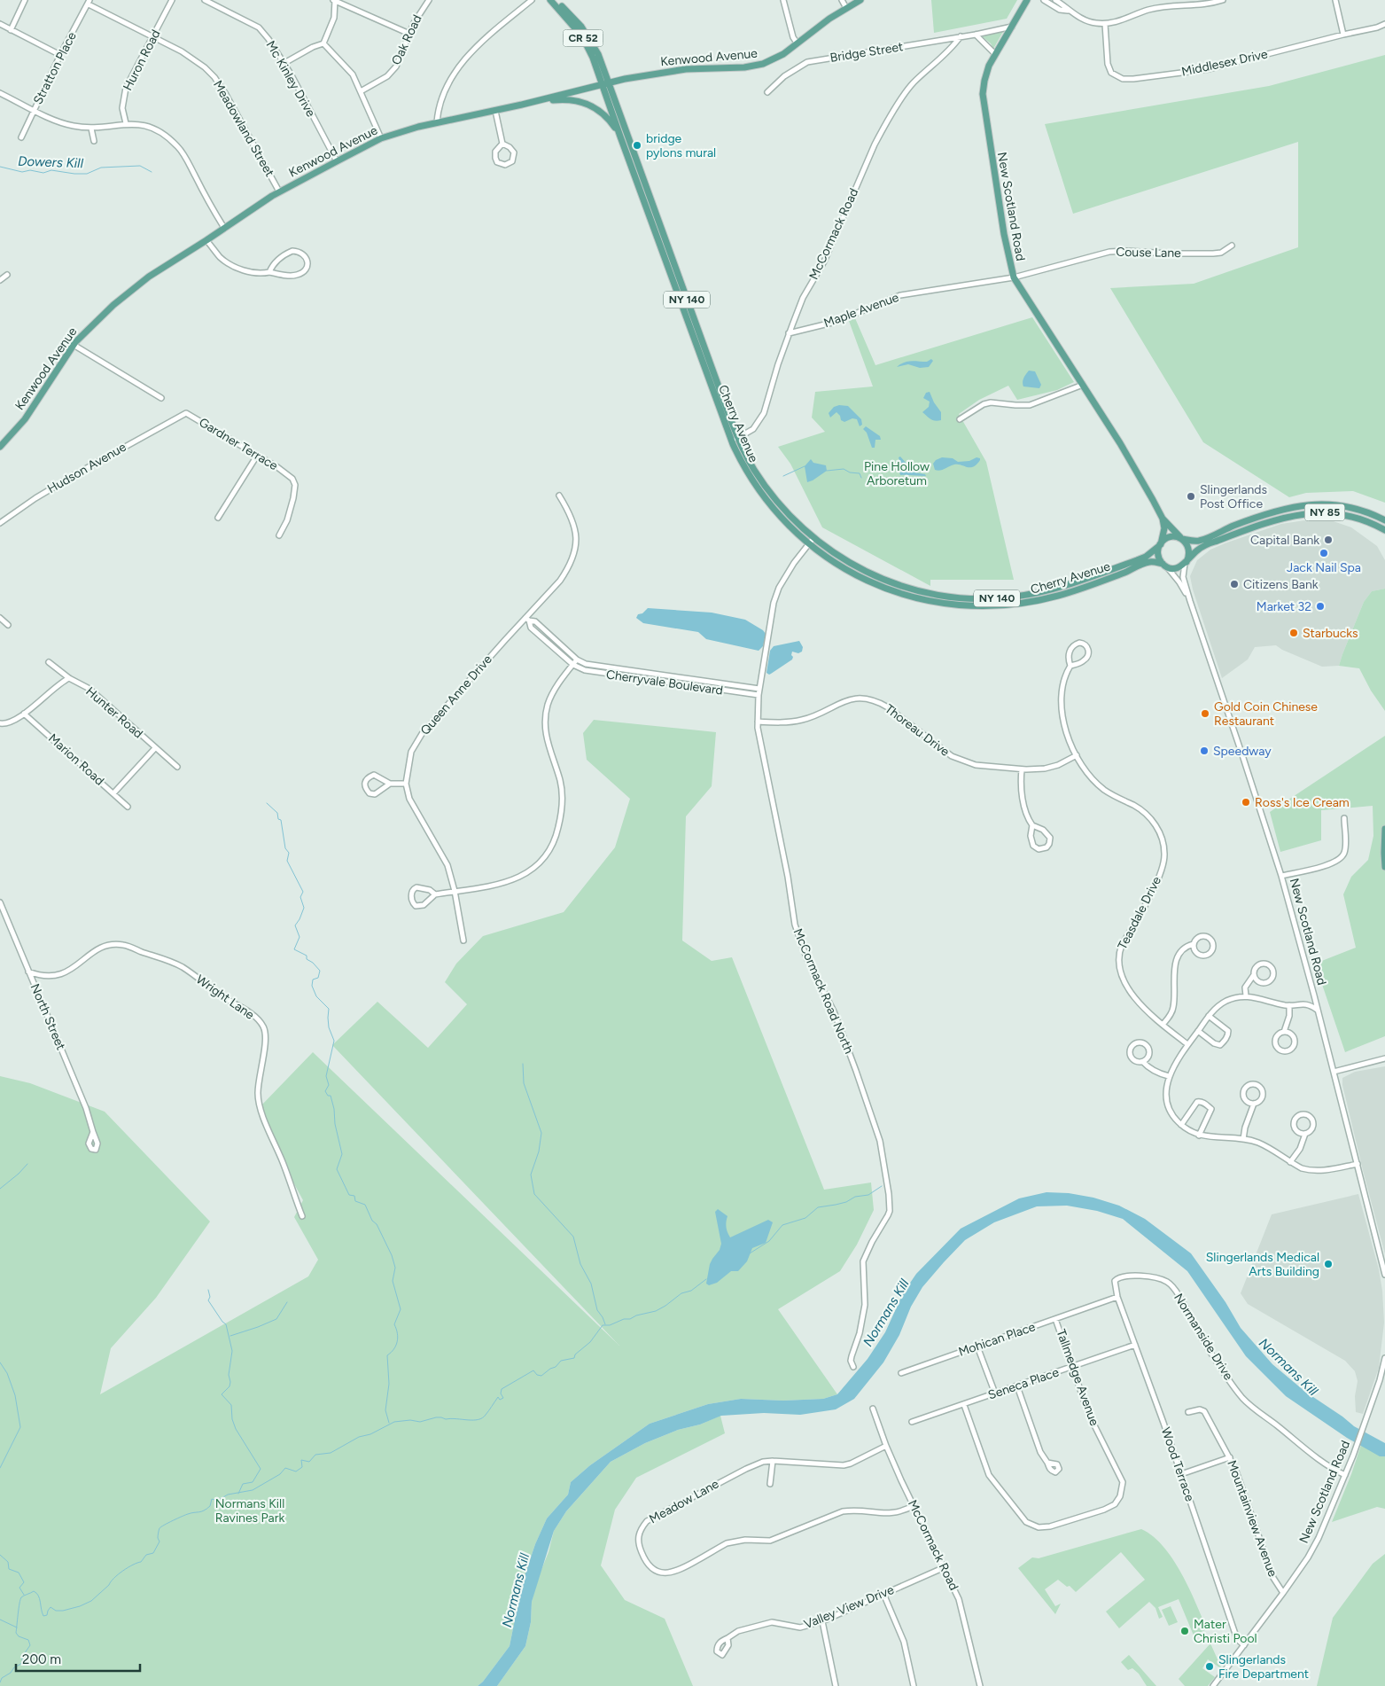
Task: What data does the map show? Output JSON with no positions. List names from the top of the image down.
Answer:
{
  "streets": {
    "main road": [
      "CR 52",
      "Kenwood Avenue",
      "New Scotland Road",
      "NY 140",
      "Cherry Avenue",
      "NY 85"
    ],
    "street": [
      "Oak Road",
      "Bridge Street",
      "Huron Road",
      "Middlesex Drive",
      "Stratton Place",
      "Mc Kinley Drive",
      "Meadowland Street",
      "McCormack Road",
      "Couse Lane",
      "Maple Avenue",
      "Gardner Terrace",
      "Hudson Avenue",
      "Cherryvale Boulevard",
      "Queen Anne Drive",
      "Hunter Road",
      "Thoreau Drive",
      "Marion Road",
      "Teasdale Drive",
      "McCormack Road North",
      "Wright Lane",
      "North Street",
      "Normanside Drive",
      "Mohican Place",
      "Tallmedge Avenue",
      "Seneca Place",
      "Wood Terrace",
      "Meadow Lane",
      "Mountainview Avenue",
      "Valley View Drive"
    ]
  },
  "crossings": [
    ["Bridge Street", "New Scotland Road"],
    ["Bridge Street", "McCormack Road"],
    ["Kenwood Avenue", "Mc Kinley Drive"],
    ["Kenwood Avenue", "Meadowland Street"],
    ["Kenwood Avenue", "NY 140"],
    ["Kenwood Avenue", "Cherry Avenue"],
    ["Huron Road", "Meadowland Street"],
    ["Stratton Place", "Meadowland Street"],
    ["New Scotland Road", "Couse Lane"],
    ["New Scotland Road", "Maple Avenue"],
    ["New Scotland Road", "Cherry Avenue"],
    ["New Scotland Road", "NY 85"],
    ["New Scotland Road", "Normanside Drive"],
    ["New Scotland Road", "Wood Terrace"],
    ["New Scotland Road", "Mountainview Avenue"],
    ["McCormack Road", "Maple Avenue"],
    ["McCormack Road", "Cherry Avenue"],
    ["McCormack Road", "Meadow Lane"],
    ["McCormack Road", "Valley View Drive"],
    ["Couse Lane", "Maple Avenue"],
    ["NY 140", "Cherry Avenue"],
    ["Cherry Avenue", "NY 85"],
    ["Cherry Avenue", "McCormack Road North"],
    ["Gardner Terrace", "Hudson Avenue"],
    ["Cherryvale Boulevard", "McCormack Road North"],
    ["Thoreau Drive", "Teasdale Drive"],
    ["Thoreau Drive", "McCormack Road North"],
    ["Wright Lane", "North Street"],
    ["Normanside Drive", "Wood Terrace"],
    ["Mohican Place", "Tallmedge Avenue"],
    ["Mohican Place", "Wood Terrace"],
    ["Tallmedge Avenue", "Seneca Place"],
    ["Seneca Place", "Wood Terrace"]
  ],
  "water": ["Dowers Kill", "Normans Kill"],
  "parks": ["Pine Hollow Arboretum", "Normans Kill Ravines Park"],
  "places": [
    "bridge pylons mural",
    "Slingerlands Post Office",
    "Capital Bank",
    "Jack Nail Spa",
    "Citizens Bank",
    "Market 32",
    "Starbucks",
    "Gold Coin Chinese Restaurant",
    "Speedway",
    "Ross's Ice Cream",
    "Slingerlands Medical Arts Building",
    "Mater Christi Pool",
    "Slingerlands Fire Department"
  ],
  "scale_bar": "200 m"
}
